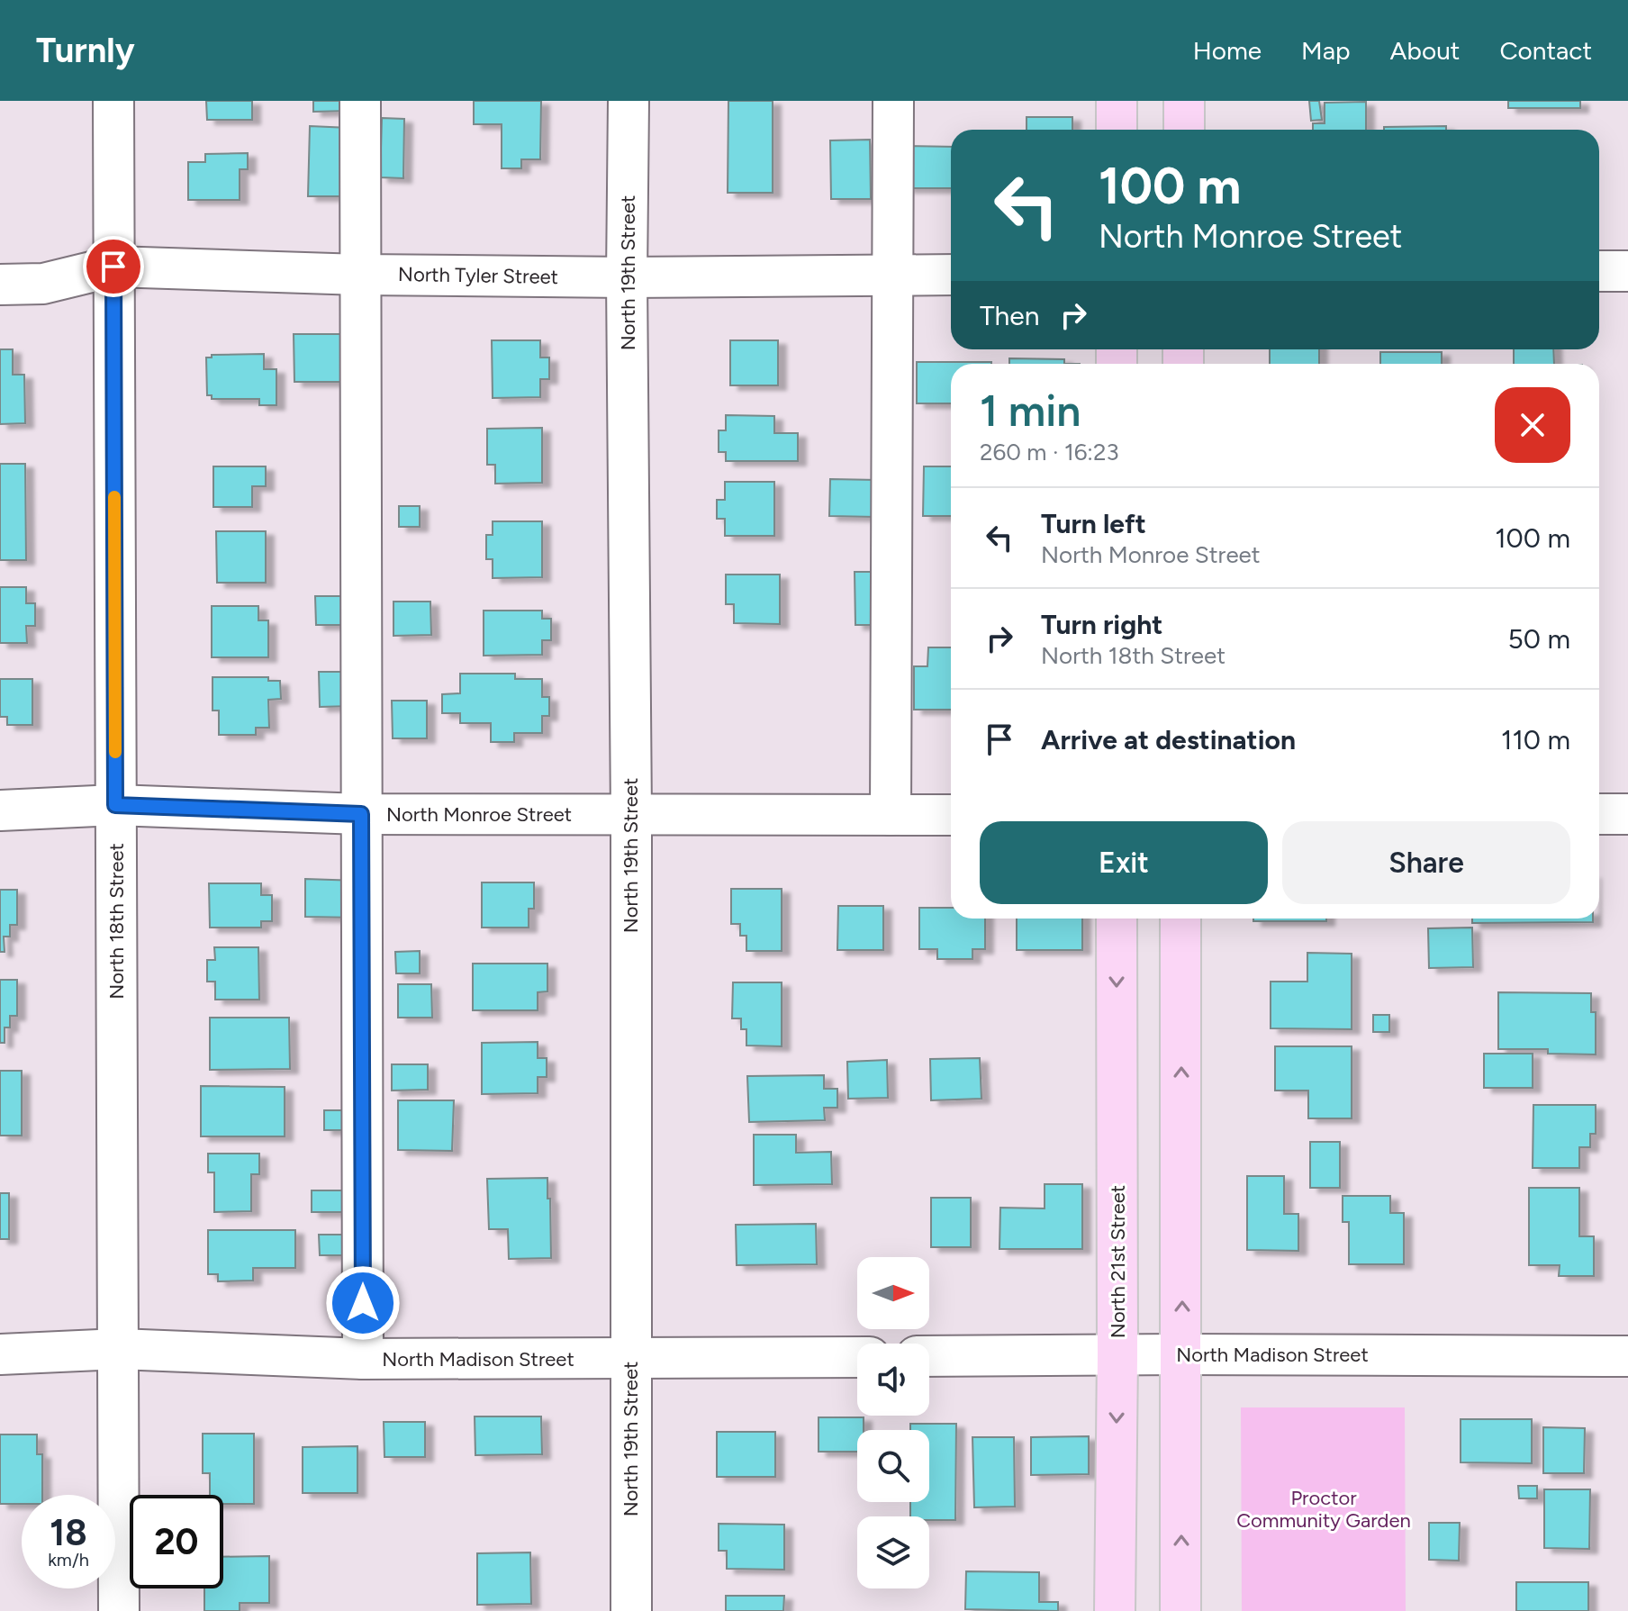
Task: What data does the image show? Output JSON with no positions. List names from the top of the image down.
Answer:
{
  "streets": {
    "main road": ["North 21st Street"],
    "street": [
      "North 19th Street",
      "North Tyler Street",
      "North Monroe Street",
      "North 18th Street",
      "North Madison Street"
    ]
  },
  "crossings": [
    ["North 19th Street", "North Tyler Street"],
    ["North 19th Street", "North Monroe Street"],
    ["North 19th Street", "North Madison Street"],
    ["North Tyler Street", "North 18th Street"],
    ["North Monroe Street", "North 18th Street"],
    ["North 18th Street", "North Madison Street"],
    ["North 21st Street", "North Madison Street"]
  ],
  "parks": ["Proctor Community Garden"],
  "north": "right",
  "page": {
    "header": "Turnly",
    "nav": [
      "Home",
      "Map",
      "About",
      "Contact"
    ],
    "turn": ["100 m", "North Monroe Street"],
    "then": "Then",
    "heading": ["1 min", "260 m · 16:23"],
    "list": [
      {
        "name": "Turn left",
        "note": "North Monroe Street",
        "value": "100 m"
      },
      {
        "name": "Turn right",
        "note": "North 18th Street",
        "value": "50 m"
      },
      {
        "name": "Arrive at destination",
        "value": "110 m"
      }
    ],
    "buttons": ["Exit", "Share"],
    "speed": "18 km/h",
    "limit": "20"
  }
}
